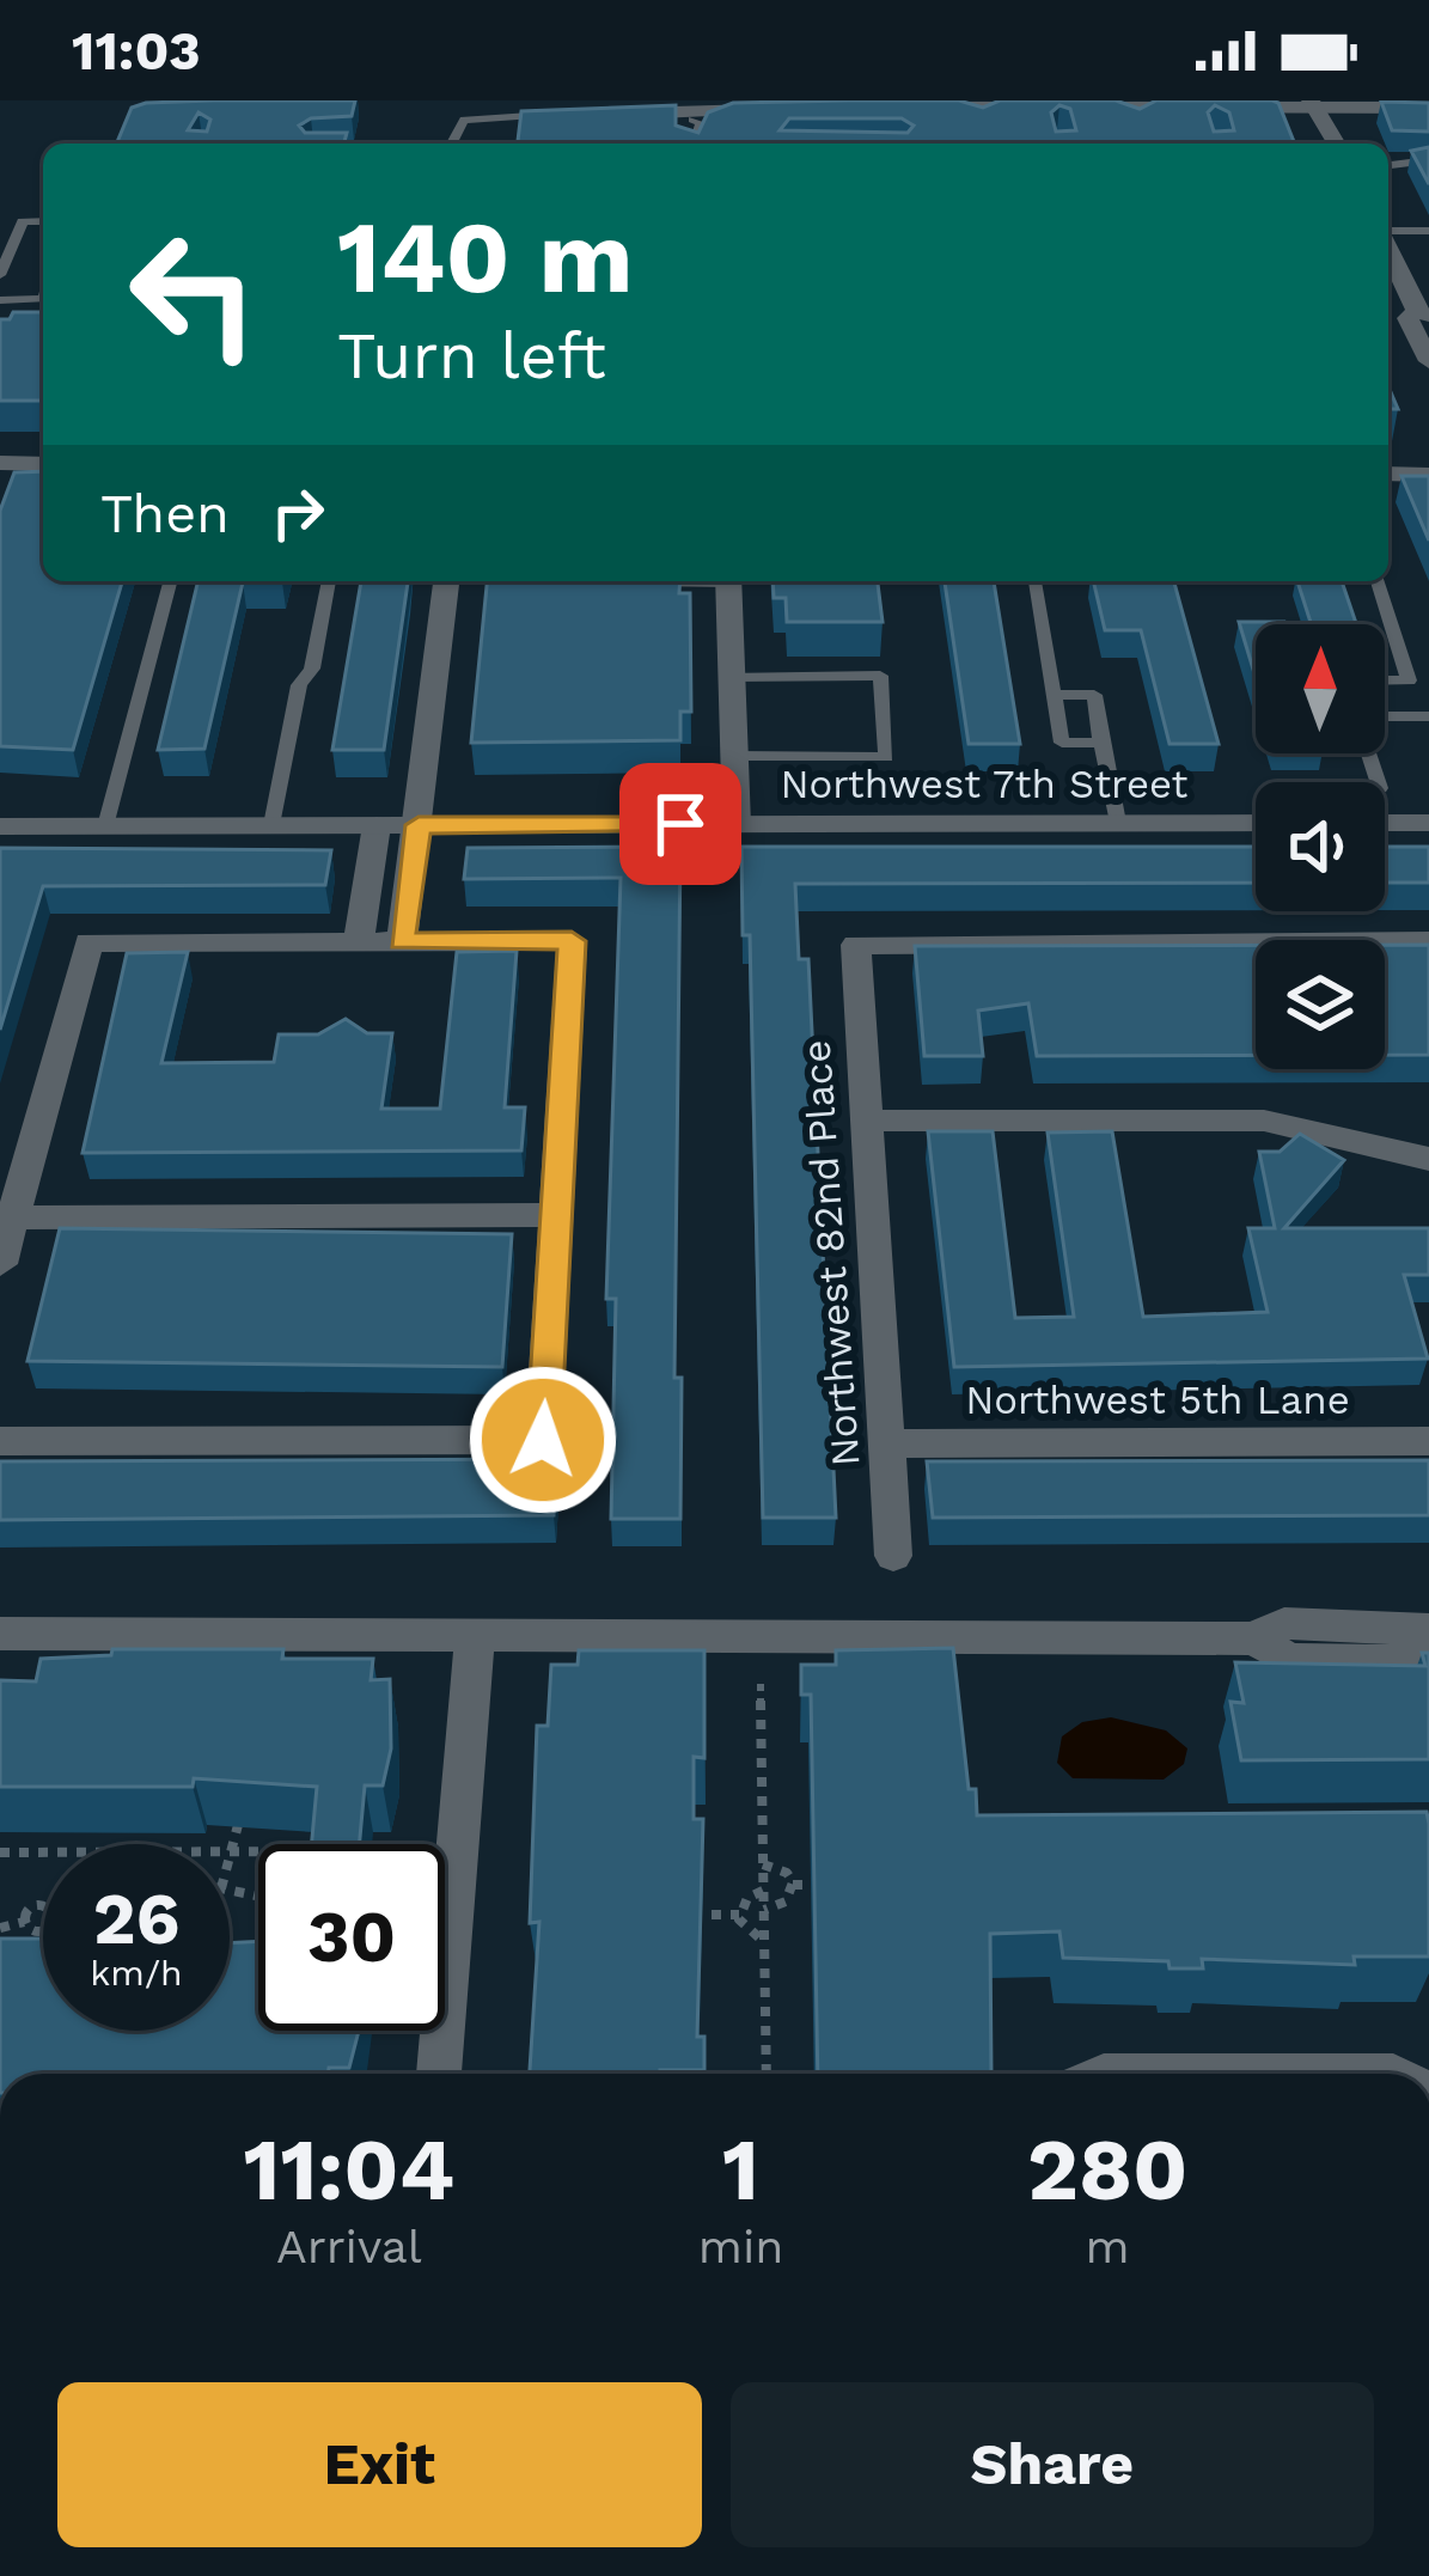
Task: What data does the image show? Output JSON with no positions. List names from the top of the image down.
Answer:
{
  "streets": {
    "street": ["Northwest 7th Street", "Northwest 82nd Place", "Northwest 5th Lane"]
  },
  "crossings": [
    ["Northwest 82nd Place", "Northwest 5th Lane"]
  ],
  "north": "top",
  "page": {
    "status": "11:03",
    "turn": ["140 m", "Turn left"],
    "then": "Then",
    "speed": "26 km/h",
    "limit": "30",
    "eta": [
      "11:04",
      "Arrival",
      "1",
      "min",
      "280",
      "m"
    ],
    "buttons": ["Exit", "Share"]
  }
}
